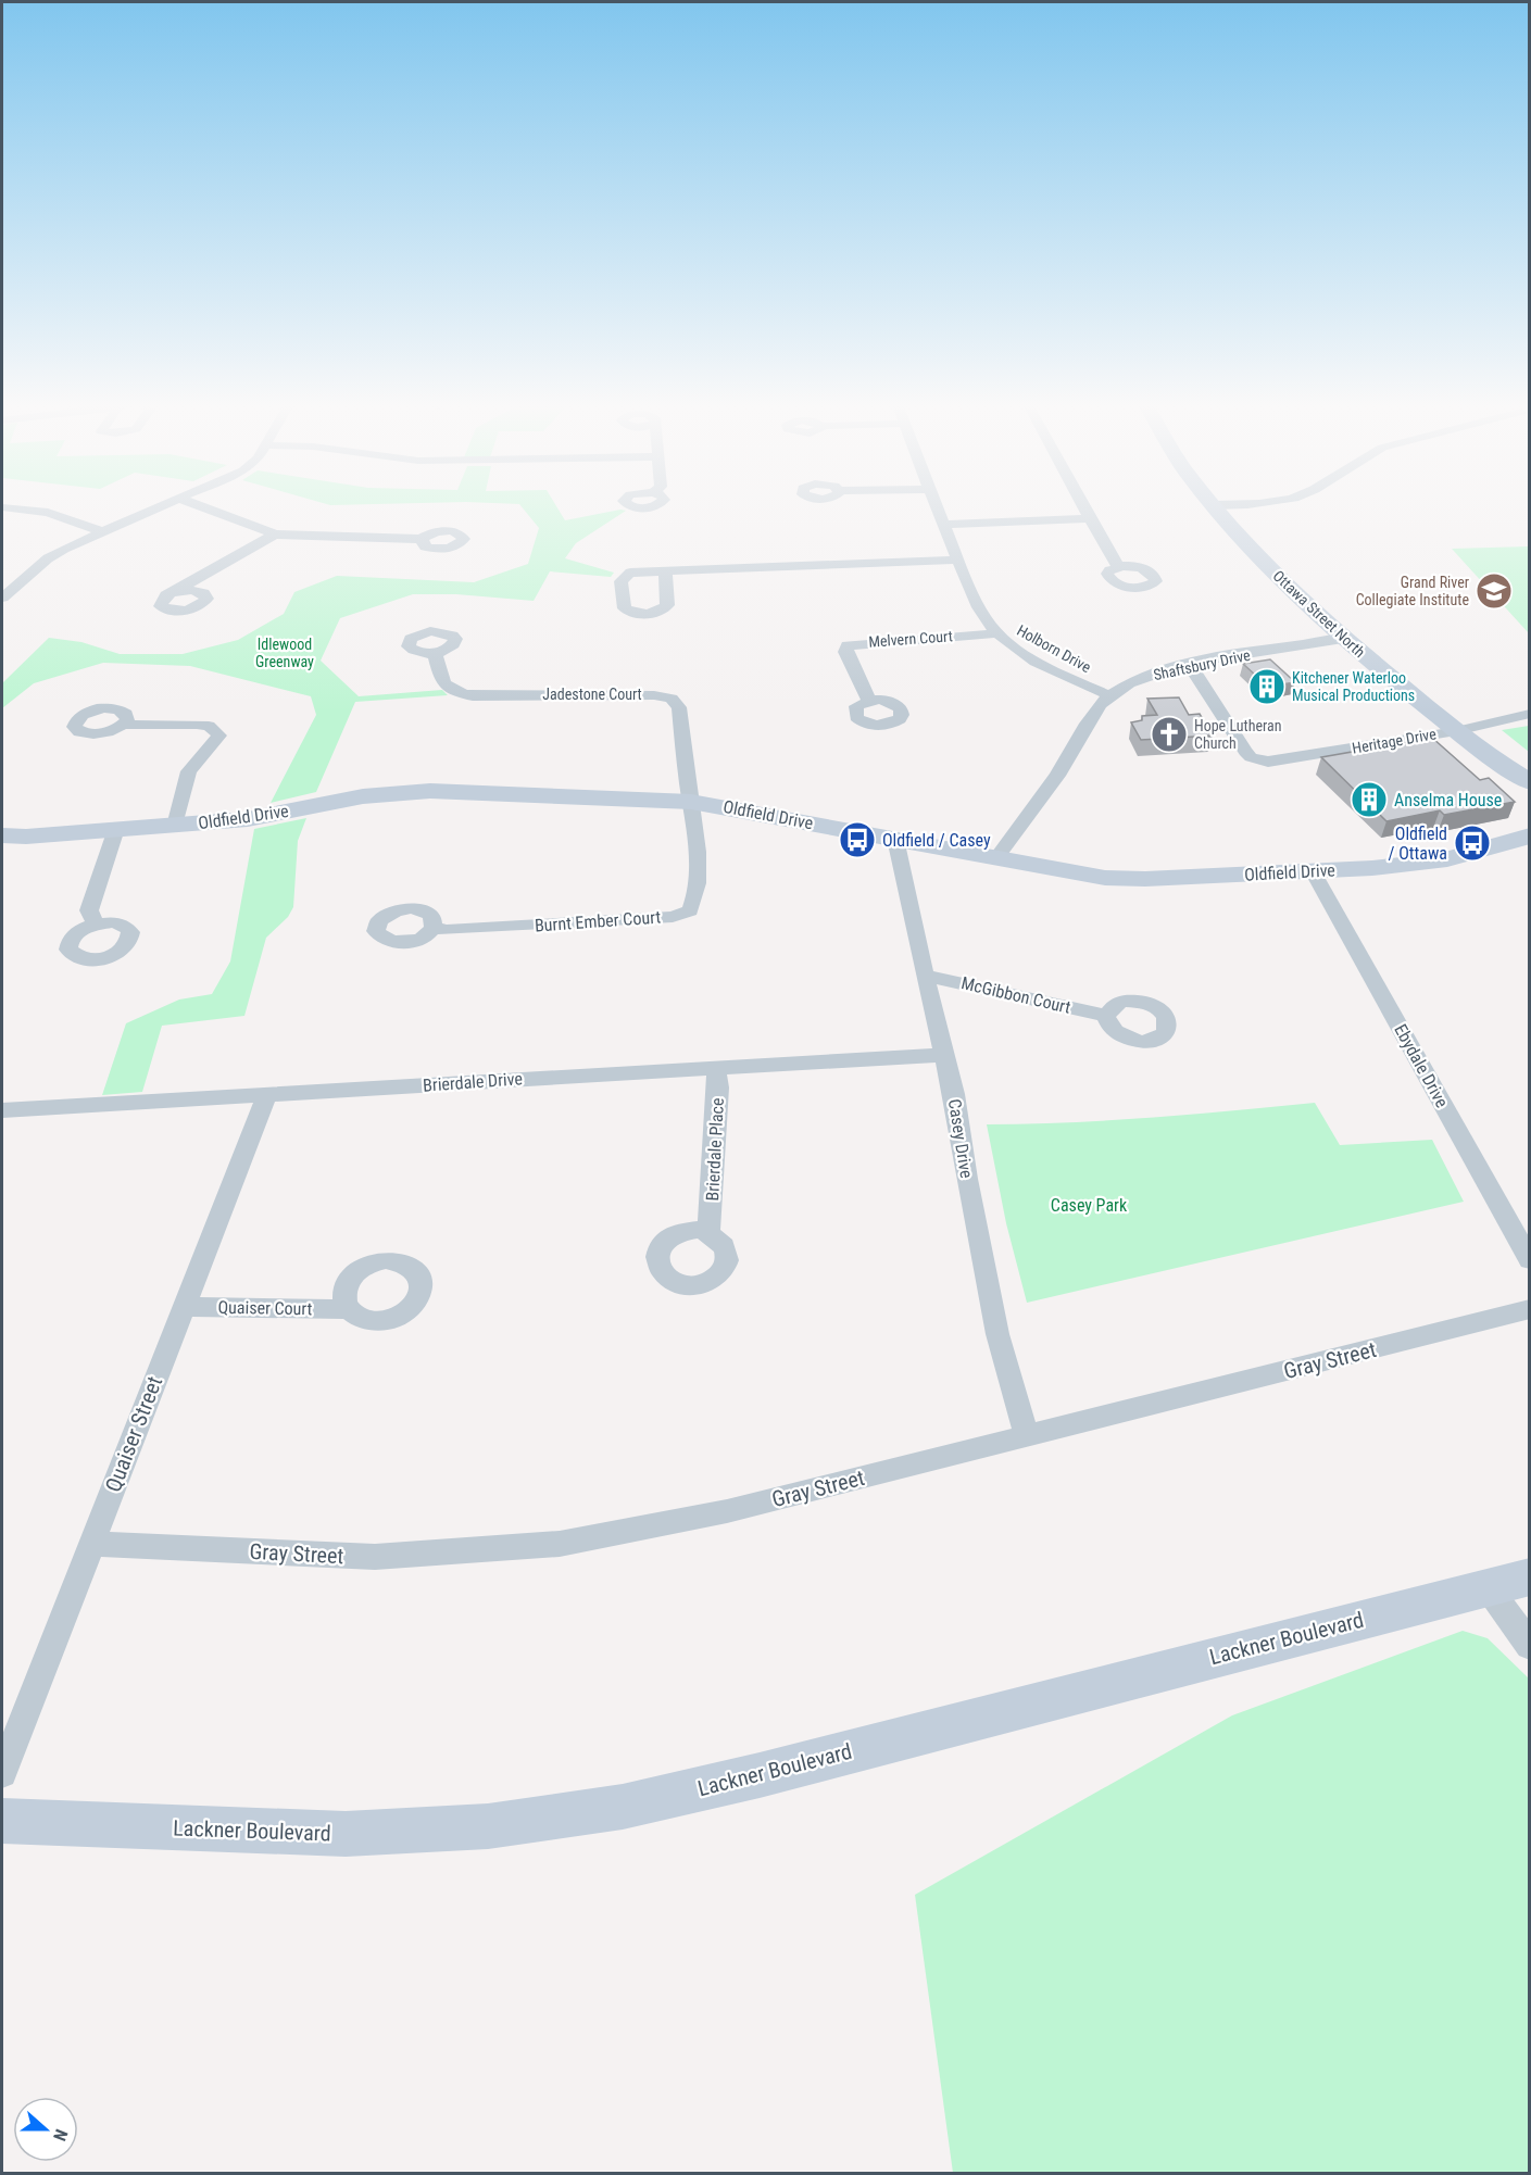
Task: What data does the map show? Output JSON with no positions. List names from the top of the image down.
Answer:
{
  "streets": {
    "main road": ["Ottawa Street North", "Oldfield Drive", "Lackner Boulevard"],
    "street": [
      "Melvern Court",
      "Holborn Drive",
      "Shaftsbury Drive",
      "Jadestone Court",
      "Heritage Drive",
      "Burnt Ember Court",
      "McGibbon Court",
      "Ebydale Drive",
      "Brierdale Drive",
      "Casey Drive",
      "Brierdale Place",
      "Quaiser Court",
      "Gray Street",
      "Quaiser Street"
    ]
  },
  "crossings": [
    ["Ottawa Street North", "Shaftsbury Drive"],
    ["Ottawa Street North", "Heritage Drive"],
    ["Melvern Court", "Holborn Drive"],
    ["Holborn Drive", "Shaftsbury Drive"],
    ["Shaftsbury Drive", "Heritage Drive"],
    ["Shaftsbury Drive", "Oldfield Drive"],
    ["Jadestone Court", "Oldfield Drive"],
    ["Jadestone Court", "Burnt Ember Court"],
    ["Oldfield Drive", "Burnt Ember Court"],
    ["Oldfield Drive", "Ebydale Drive"],
    ["Oldfield Drive", "Casey Drive"],
    ["McGibbon Court", "Casey Drive"],
    ["Brierdale Drive", "Casey Drive"],
    ["Brierdale Drive", "Brierdale Place"],
    ["Brierdale Drive", "Quaiser Street"],
    ["Casey Drive", "Gray Street"],
    ["Quaiser Court", "Quaiser Street"],
    ["Gray Street", "Quaiser Street"]
  ],
  "parks": ["Idlewood Greenway", "Casey Park"],
  "places": {
    "school or university": ["Grand River Collegiate Institute"],
    "building": ["Kitchener Waterloo Musical Productions", "Anselma House"],
    "church": ["Hope Lutheran Church"],
    "bus stop": ["Oldfield / Casey", "Oldfield / Ottawa"]
  },
  "north": "right"
}
